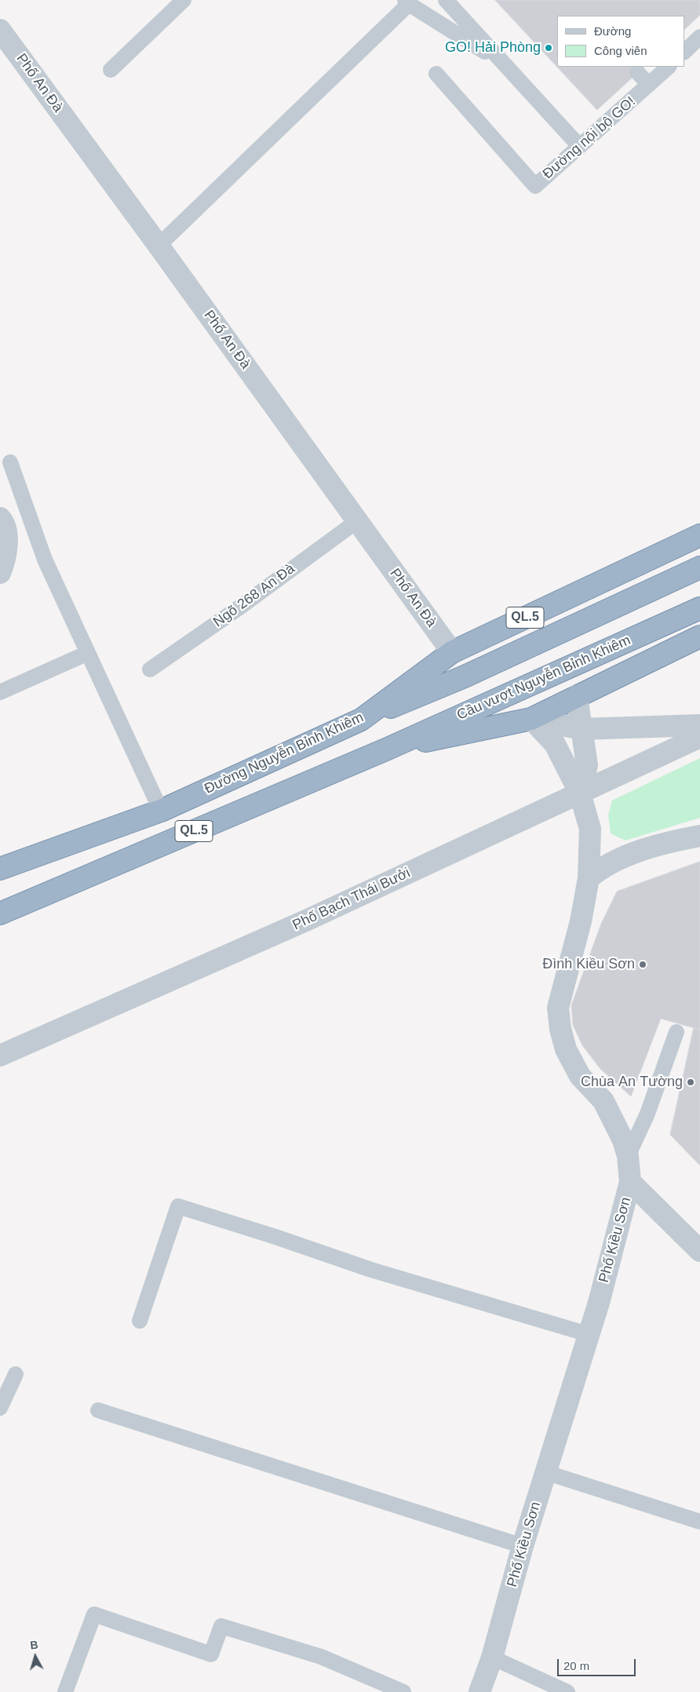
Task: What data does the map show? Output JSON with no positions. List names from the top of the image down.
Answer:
{
  "streets": {
    "highway": ["QL.5", "Cầu vượt Nguyễn Bỉnh Khiêm", "Đường Nguyễn Bỉnh Khiêm"],
    "street": ["Phố An Đà", "Phố Bạch Thái Bưởi", "Phố Kiều Sơn"],
    "lane": ["Đường nội bộ GO!", "Ngõ 268 An Đà"]
  },
  "crossings": [
    ["Phố An Đà", "Ngõ 268 An Đà"],
    ["Phố An Đà", "Đường Nguyễn Bỉnh Khiêm"],
    ["QL.5", "Cầu vượt Nguyễn Bỉnh Khiêm"],
    ["QL.5", "Đường Nguyễn Bỉnh Khiêm"],
    ["QL.5", "Phố Kiều Sơn"],
    ["Phố Bạch Thái Bưởi", "Phố Kiều Sơn"]
  ],
  "places": ["GO! Hải Phòng", "Đình Kiều Sơn", "Chùa An Tường"],
  "legend": ["Đường", "Công viên"],
  "scale_bar": "20 m",
  "north": "top"
}
